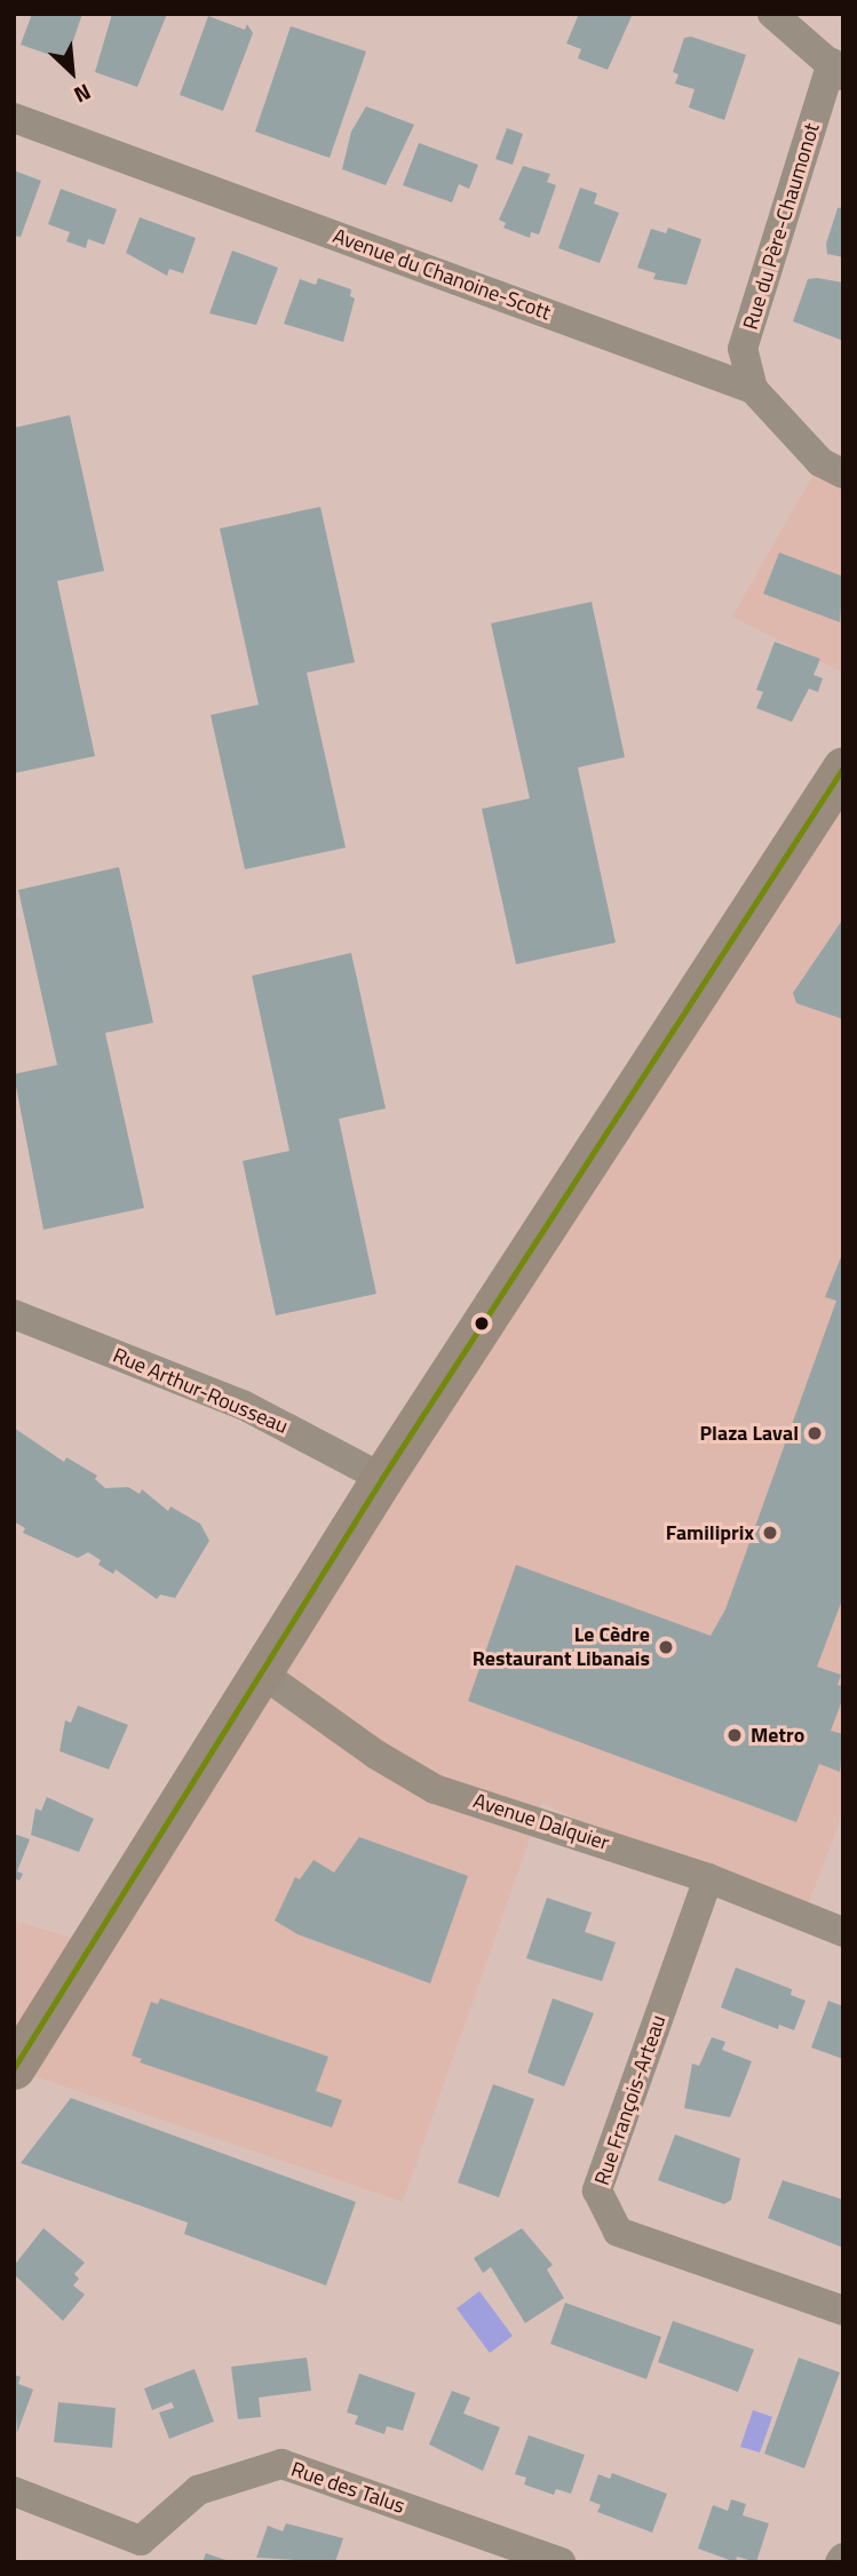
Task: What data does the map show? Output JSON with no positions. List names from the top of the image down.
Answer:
{
  "streets": {
    "street": [
      "Rue du Père-Chaumonot",
      "Avenue du Chanoine-Scott",
      "Rue Arthur-Rousseau",
      "Avenue Dalquier",
      "Rue François-Arteau",
      "Rue des Talus"
    ]
  },
  "crossings": [
    ["Rue du Père-Chaumonot", "Avenue du Chanoine-Scott"],
    ["Avenue Dalquier", "Rue François-Arteau"]
  ],
  "places": [
    "Plaza Laval",
    "Familiprix",
    "Le Cèdre Restaurant Libanais",
    "Metro"
  ],
  "north": "bottom right"
}
